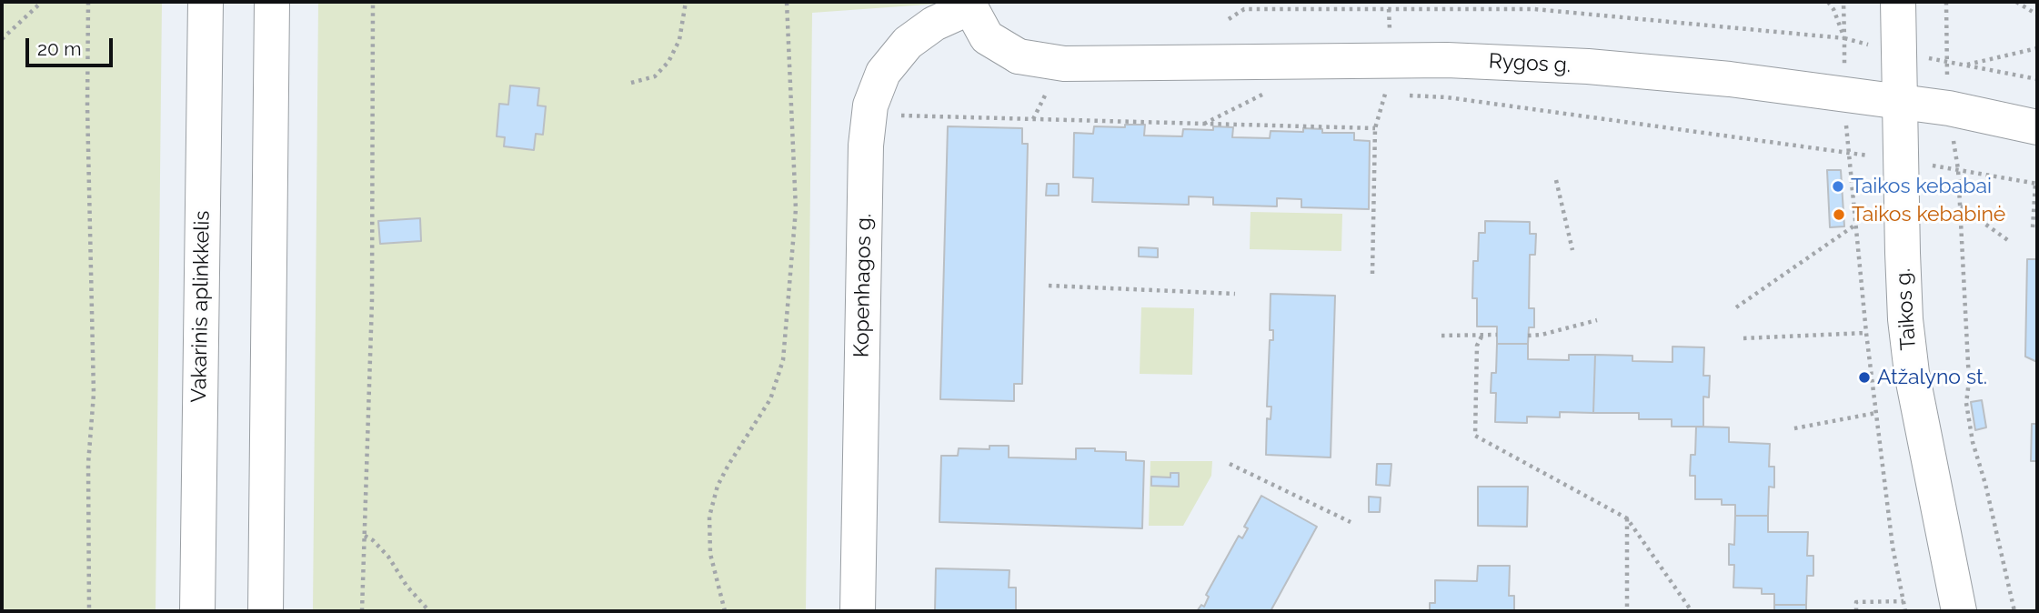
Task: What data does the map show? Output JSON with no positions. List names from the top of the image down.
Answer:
{
  "streets": {
    "main road": [
      "Rygos g.",
      "Kopenhagos g.",
      "Vakarinis aplinkkelis",
      "Taikos g."
    ]
  },
  "crossings": [
    ["Rygos g.", "Kopenhagos g."],
    ["Rygos g.", "Taikos g."]
  ],
  "places": ["Taikos kebabai", "Taikos kebabinė", "Atžalyno st."],
  "scale_bar": "20 m"
}
